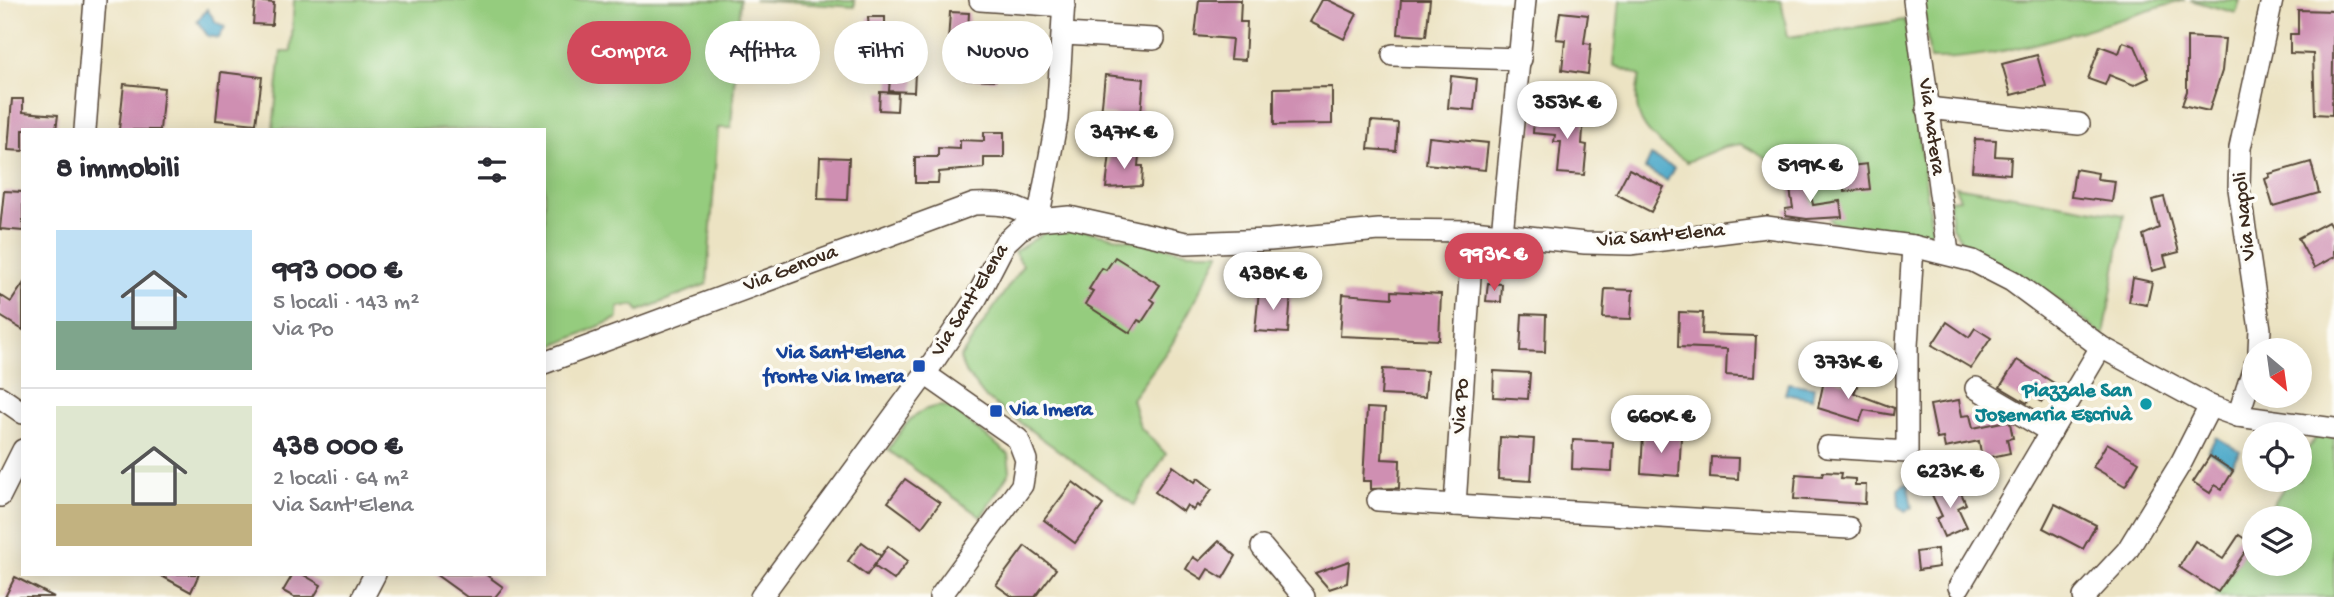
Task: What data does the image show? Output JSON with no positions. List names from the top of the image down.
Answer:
{
  "streets": {
    "street": [
      "Via Matera",
      "Via Napoli",
      "Via Sant'Elena",
      "Via Genova",
      "Via Po"
    ]
  },
  "crossings": [
    ["Via Matera", "Via Sant'Elena"],
    ["Via Sant'Elena", "Via Genova"],
    ["Via Sant'Elena", "Via Po"]
  ],
  "places": {
    "transit": ["Via Sant'Elena fronte Via Imera", "Via Imera"],
    "other": ["Piazzale San Josemaria Escrivà"]
  },
  "north": "bottom right",
  "page": {
    "chip": [
      "Compra",
      "Affitta",
      "Filtri",
      "Nuovo"
    ],
    "price": [
      "353K €",
      "347K €",
      "519K €",
      "993K €",
      "438K €",
      "373K €",
      "660K €",
      "623K €"
    ],
    "heading": "8 immobili",
    "list": [
      {
        "name": "993 000 €",
        "note": "5 locali · 143 m² · Via Po"
      },
      {
        "name": "438 000 €",
        "note": "2 locali · 64 m² · Via Sant'Elena"
      }
    ]
  }
}
